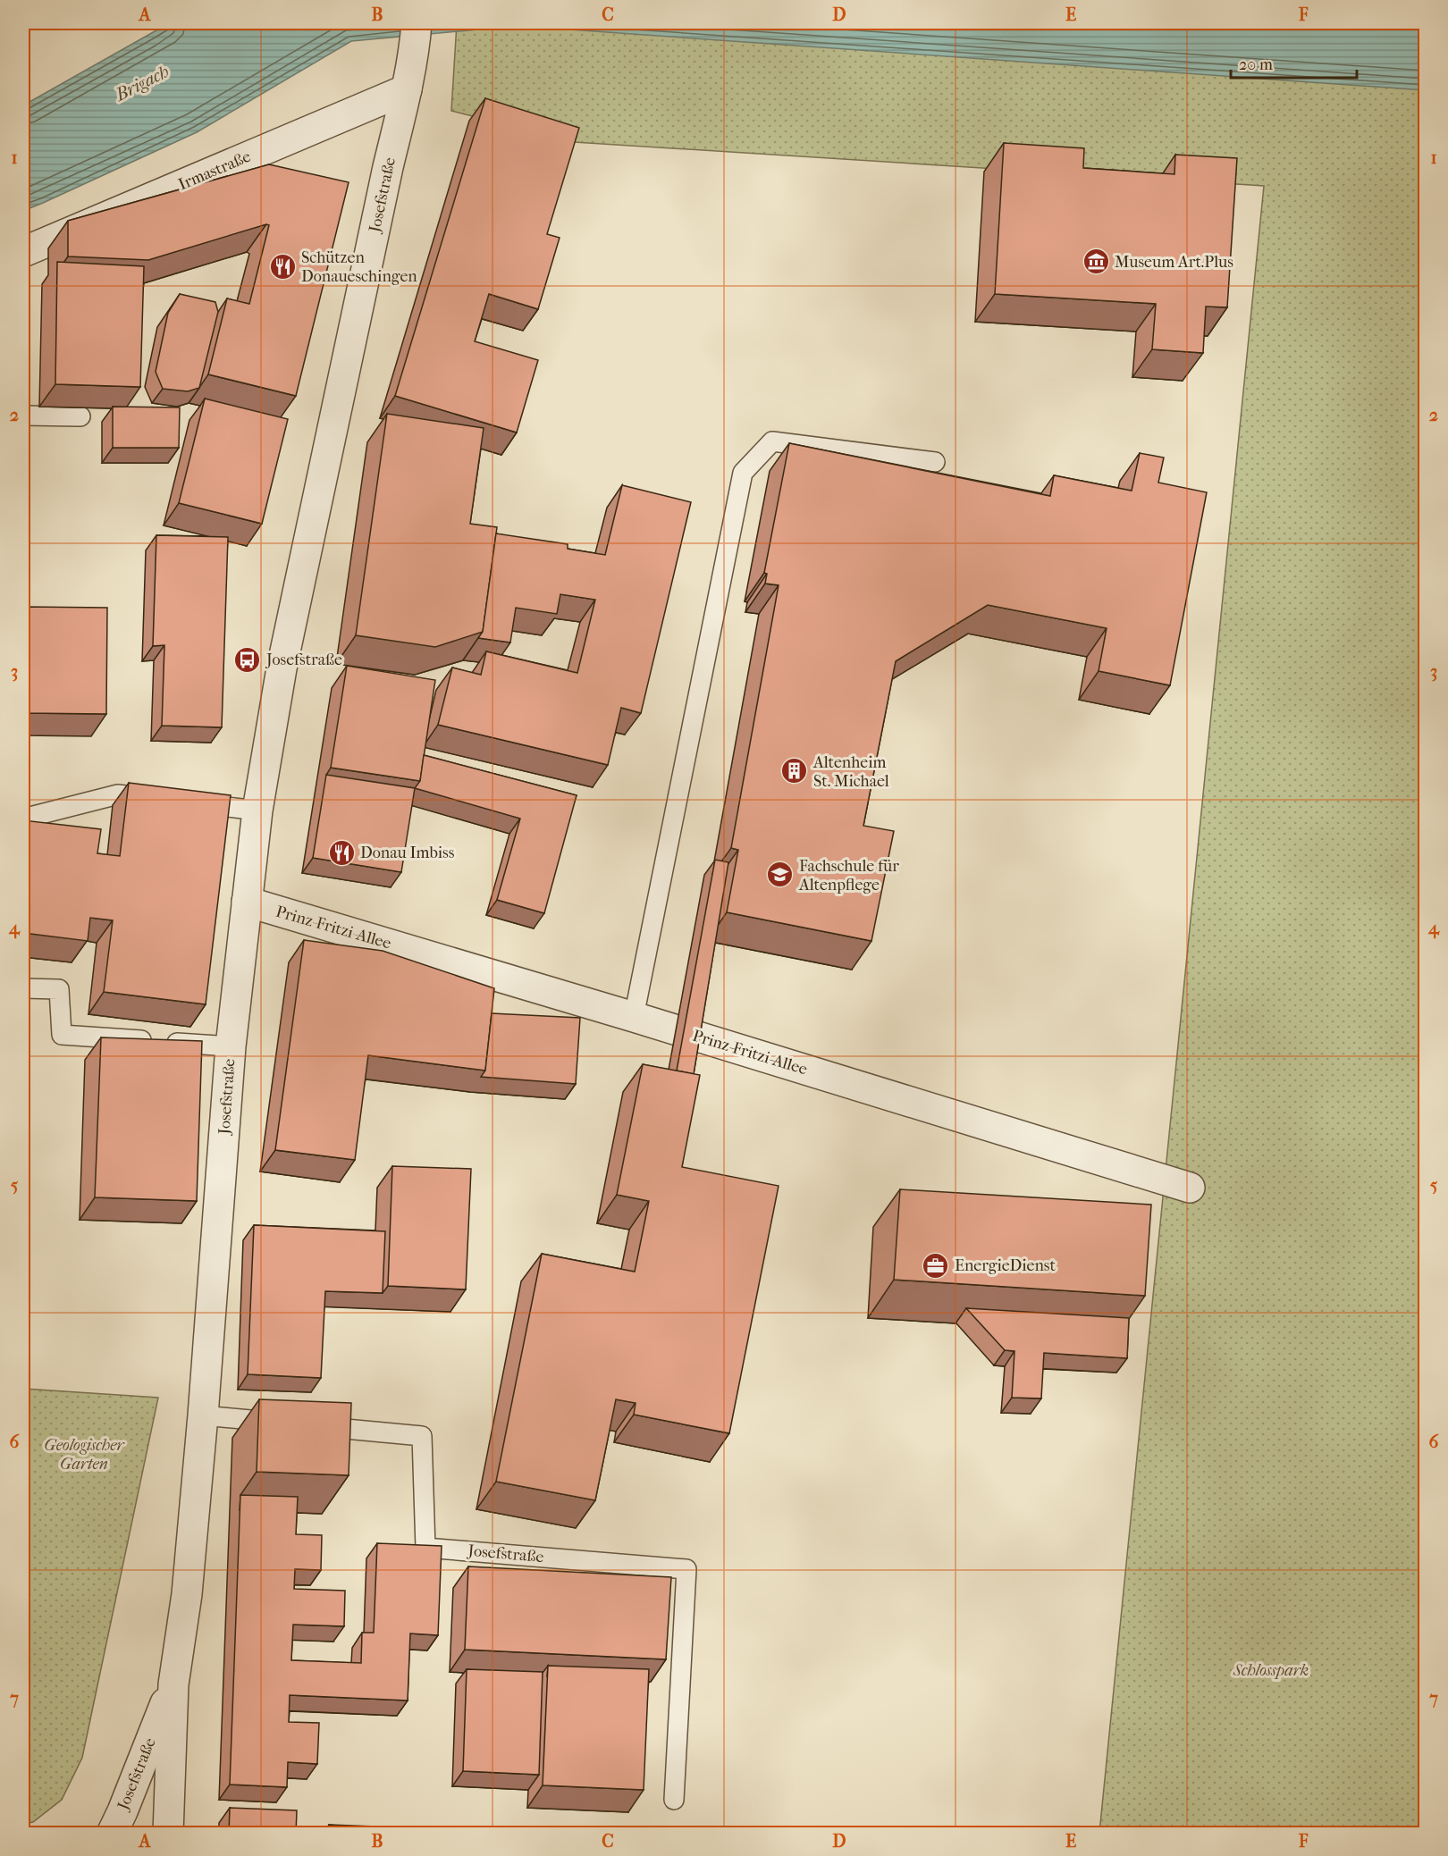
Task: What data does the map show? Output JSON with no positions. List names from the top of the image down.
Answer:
{
  "streets": {
    "street": ["Irmastraße", "Josefstraße", "Prinz-Fritzi-Allee"]
  },
  "crossings": [
    ["Irmastraße", "Josefstraße"],
    ["Josefstraße", "Prinz-Fritzi-Allee"]
  ],
  "water": ["Brigach"],
  "parks": ["Geologischer Garten", "Schlosspark"],
  "places": {
    "museum": ["Museum Art.Plus"],
    "restaurant": ["Schützen Donaueschingen", "Donau Imbiss"],
    "bus stop": ["Josefstraße"],
    "building": ["Altenheim St. Michael"],
    "school or university": ["Fachschule für Altenpflege"],
    "office": ["EnergieDienst"]
  },
  "scale_bar": "20 m",
  "grid": {
    "columns": [
      "A",
      "B",
      "C",
      "D",
      "E",
      "F"
    ],
    "rows": [
      "1",
      "2",
      "3",
      "4",
      "5",
      "6",
      "7"
    ]
  }
}
